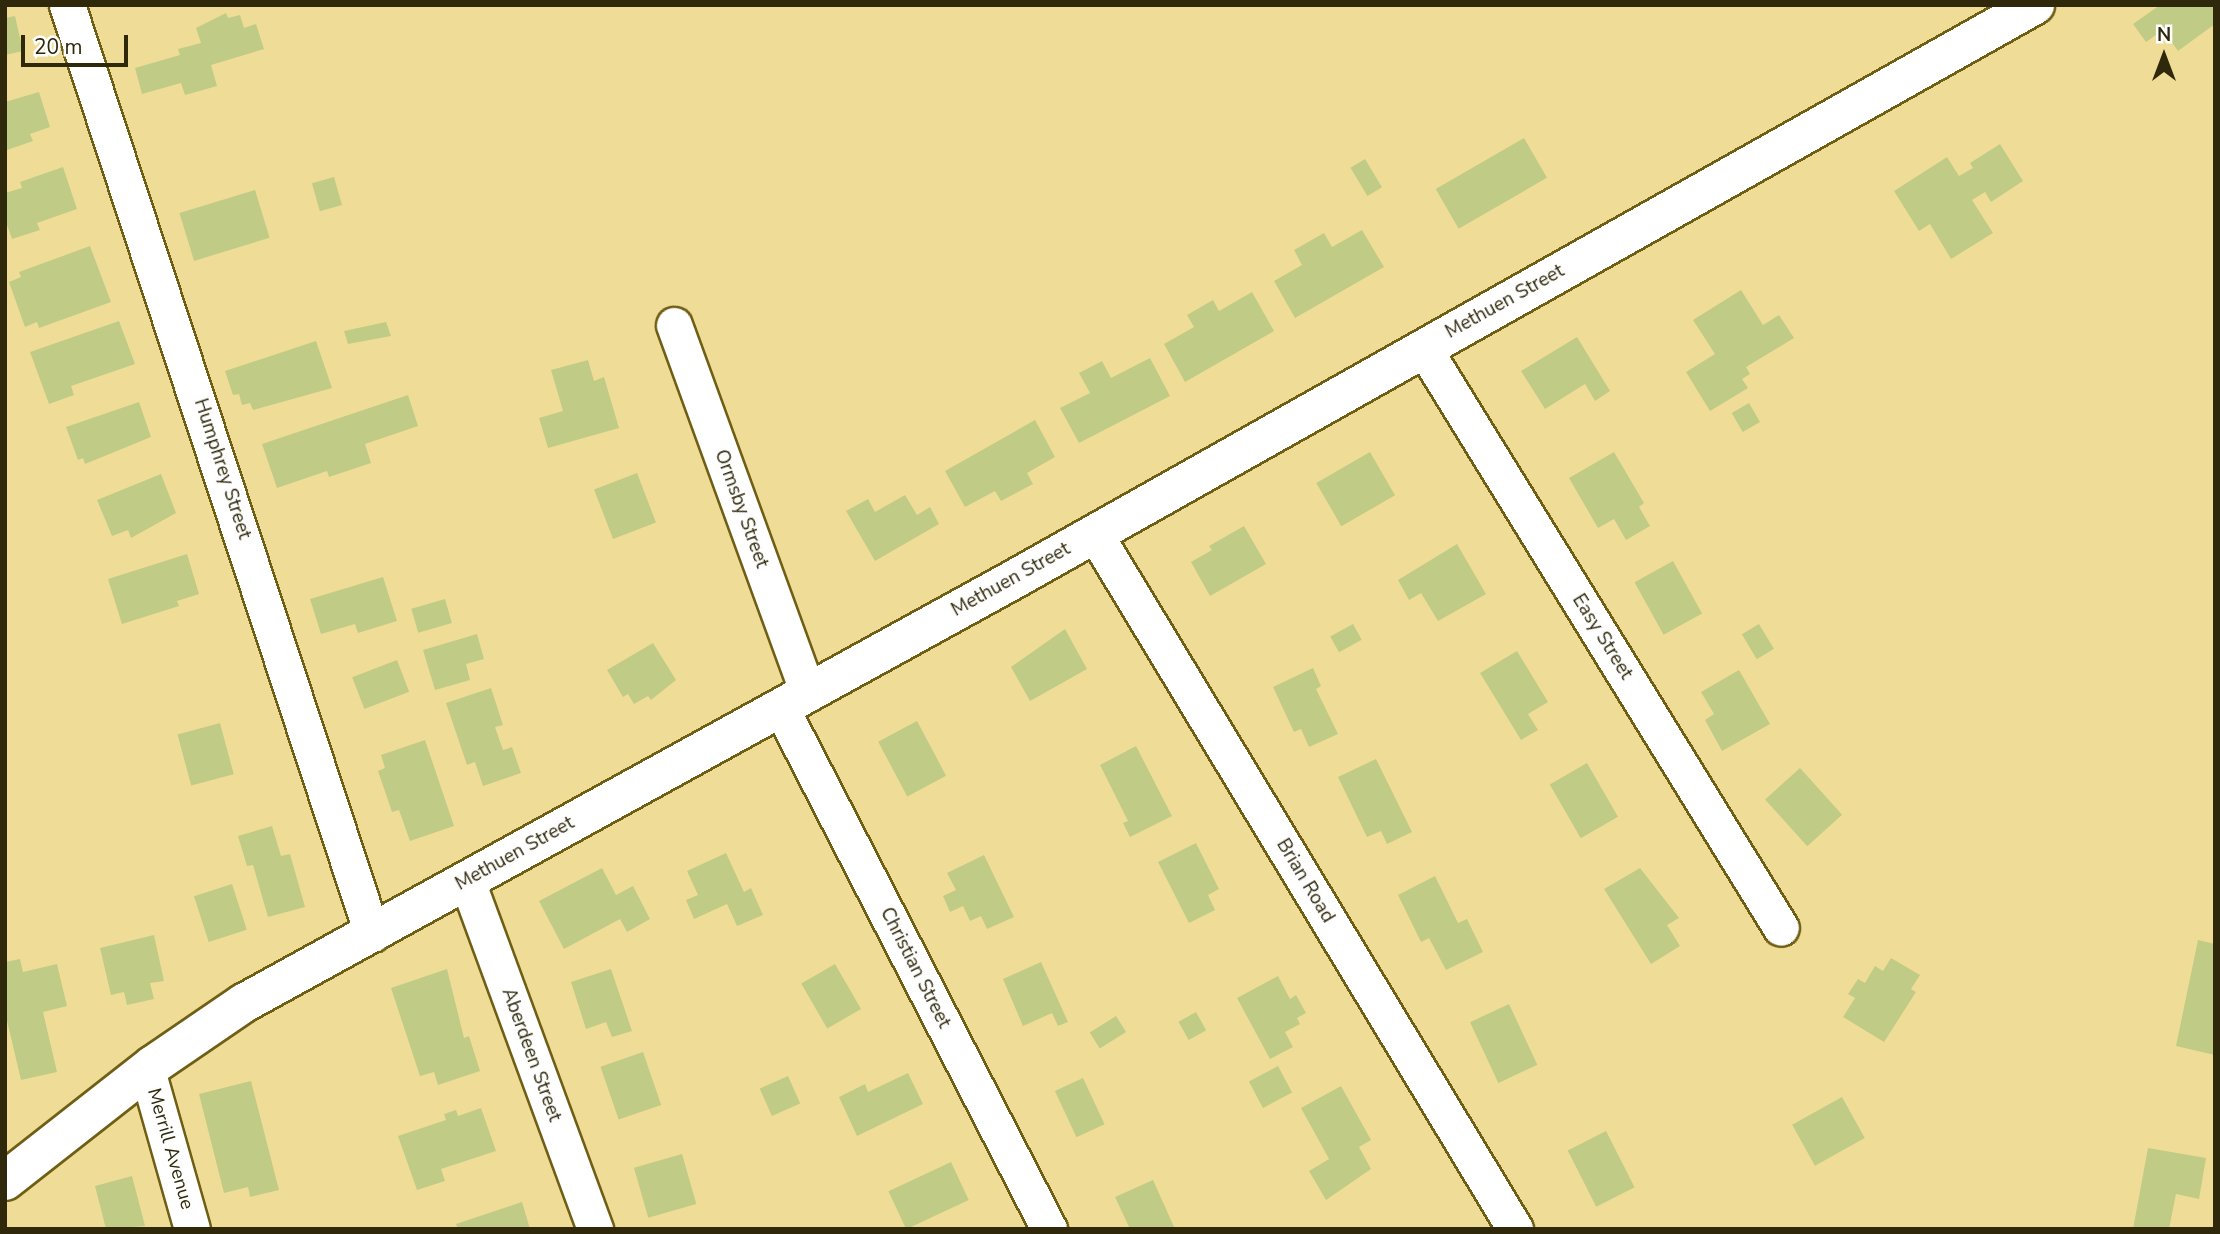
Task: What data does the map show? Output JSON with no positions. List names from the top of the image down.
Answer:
{
  "streets": {
    "street": [
      "Methuen Street",
      "Humphrey Street",
      "Ormsby Street",
      "Easy Street",
      "Brian Road",
      "Christian Street",
      "Aberdeen Street",
      "Merrill Avenue"
    ]
  },
  "crossings": [
    ["Methuen Street", "Humphrey Street"],
    ["Methuen Street", "Ormsby Street"],
    ["Methuen Street", "Easy Street"],
    ["Methuen Street", "Brian Road"],
    ["Methuen Street", "Christian Street"],
    ["Methuen Street", "Aberdeen Street"],
    ["Methuen Street", "Merrill Avenue"],
    ["Ormsby Street", "Christian Street"]
  ],
  "scale_bar": "20 m",
  "north": "top"
}
